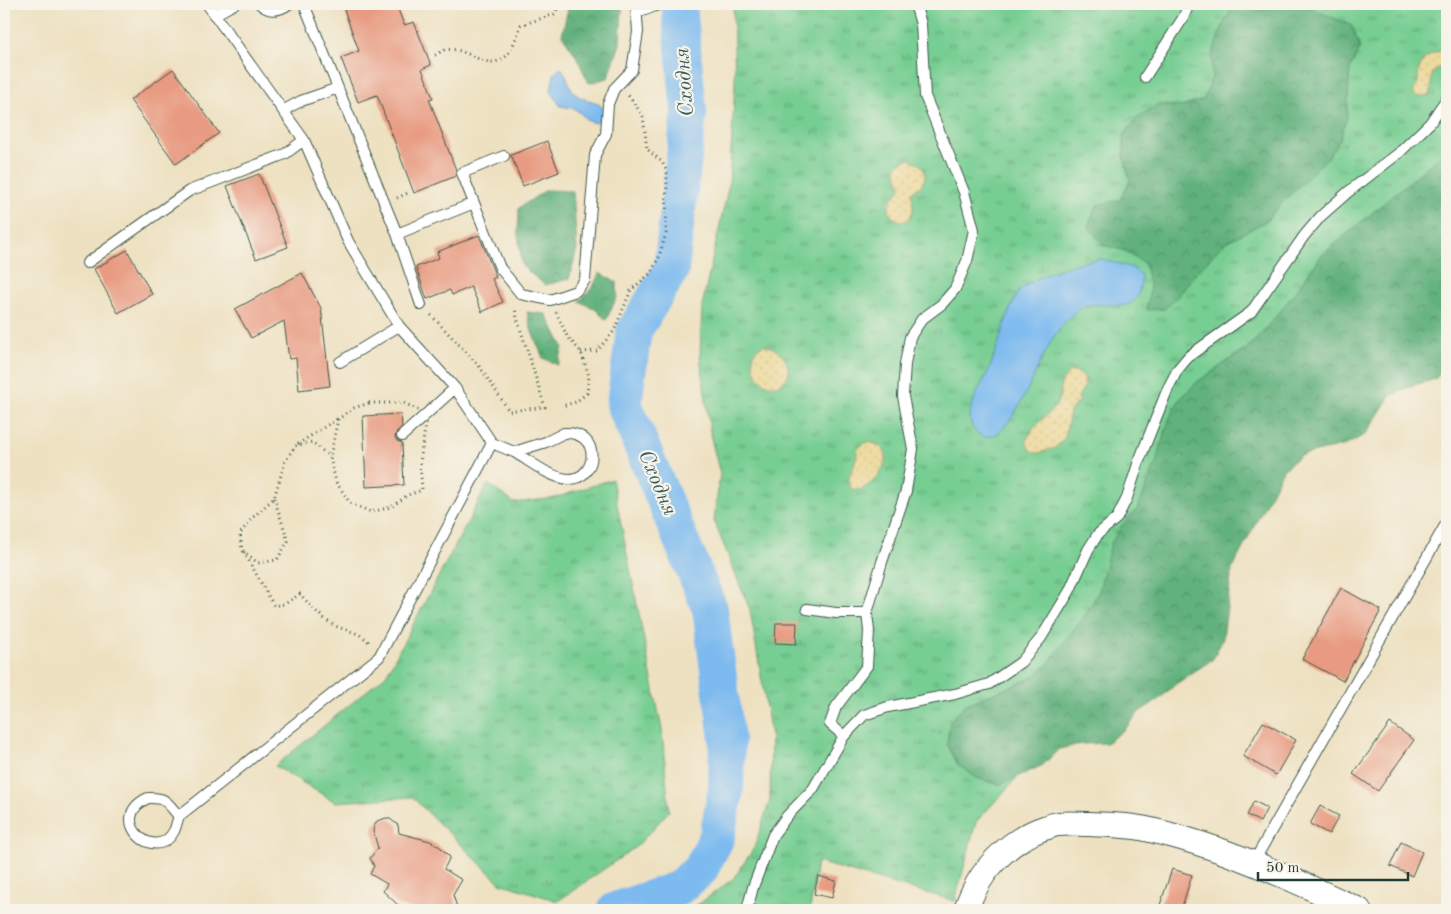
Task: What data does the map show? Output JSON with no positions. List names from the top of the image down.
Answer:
{
  "water": ["Сходня"],
  "scale_bar": "50 m"
}
